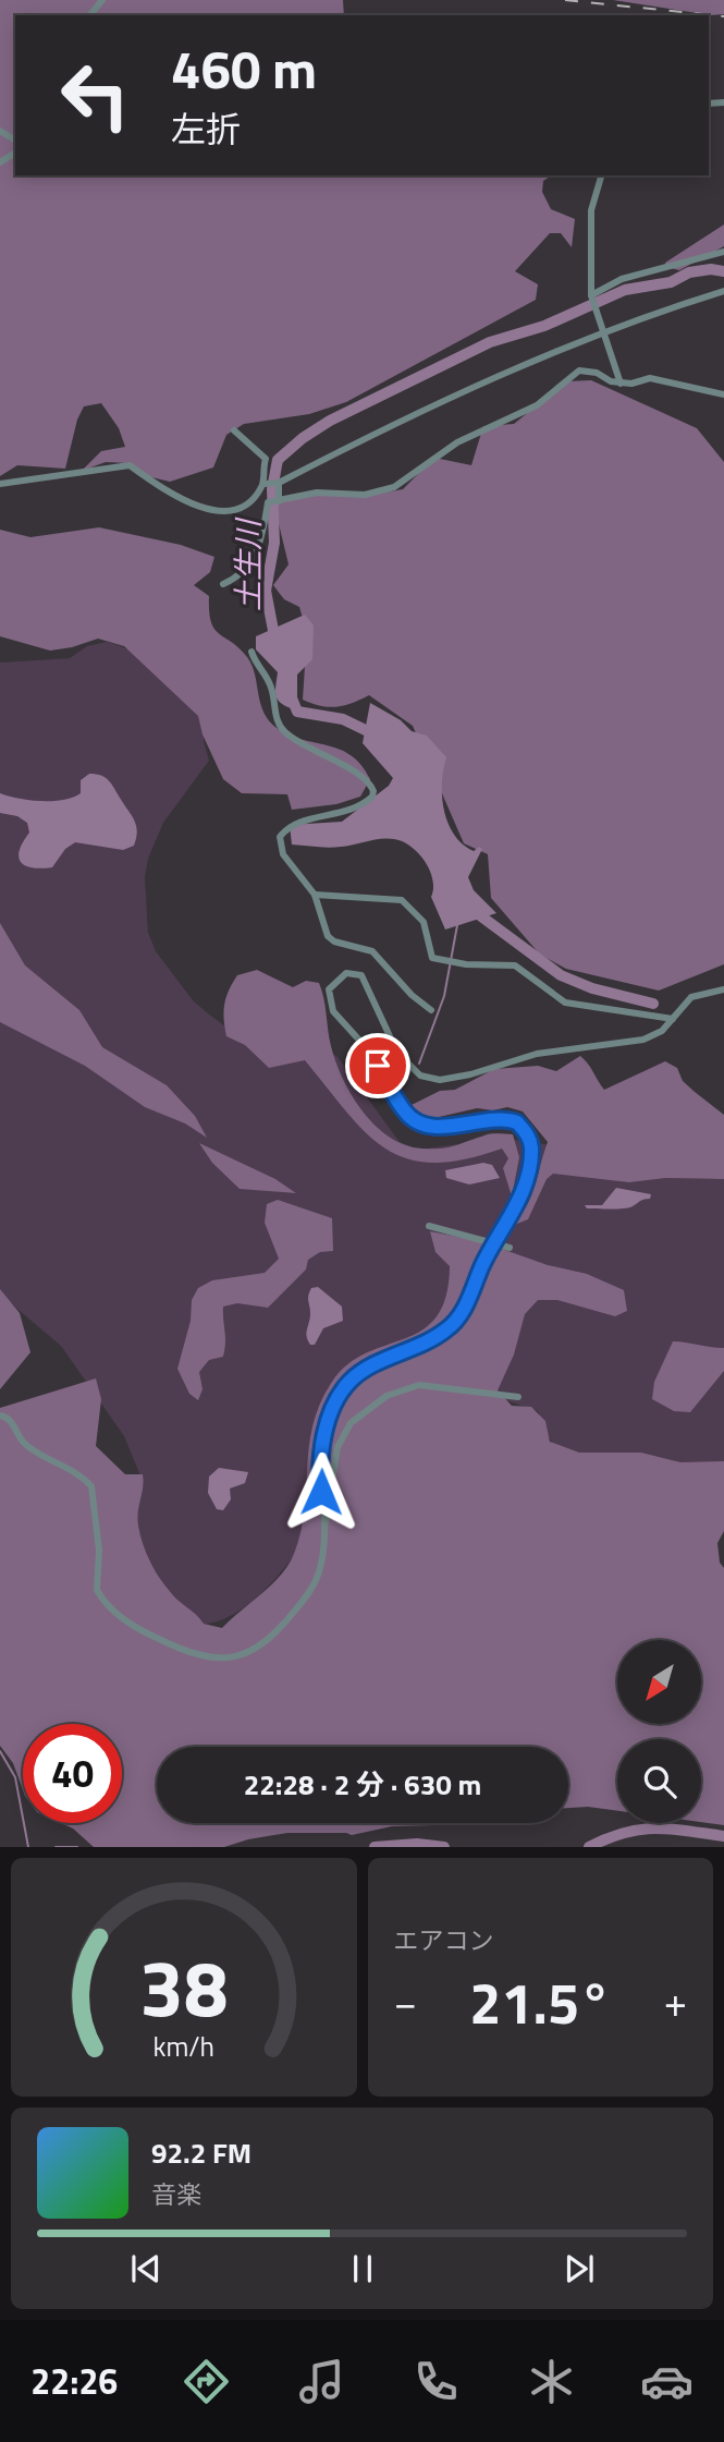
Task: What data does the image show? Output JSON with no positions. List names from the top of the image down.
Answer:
{
  "water": ["土生川"],
  "north": "bottom left",
  "page": {
    "turn": ["460 m", "左折"],
    "limit": "40",
    "trip": "22:28 · 2 分 · 630 m",
    "tile": "エアコン",
    "heat": ["−", "21.5°", "+"],
    "song": ["92.2 FM", "音楽"],
    "tabs": "22:26",
    "gauge": ["38", "km/h"]
  }
}
